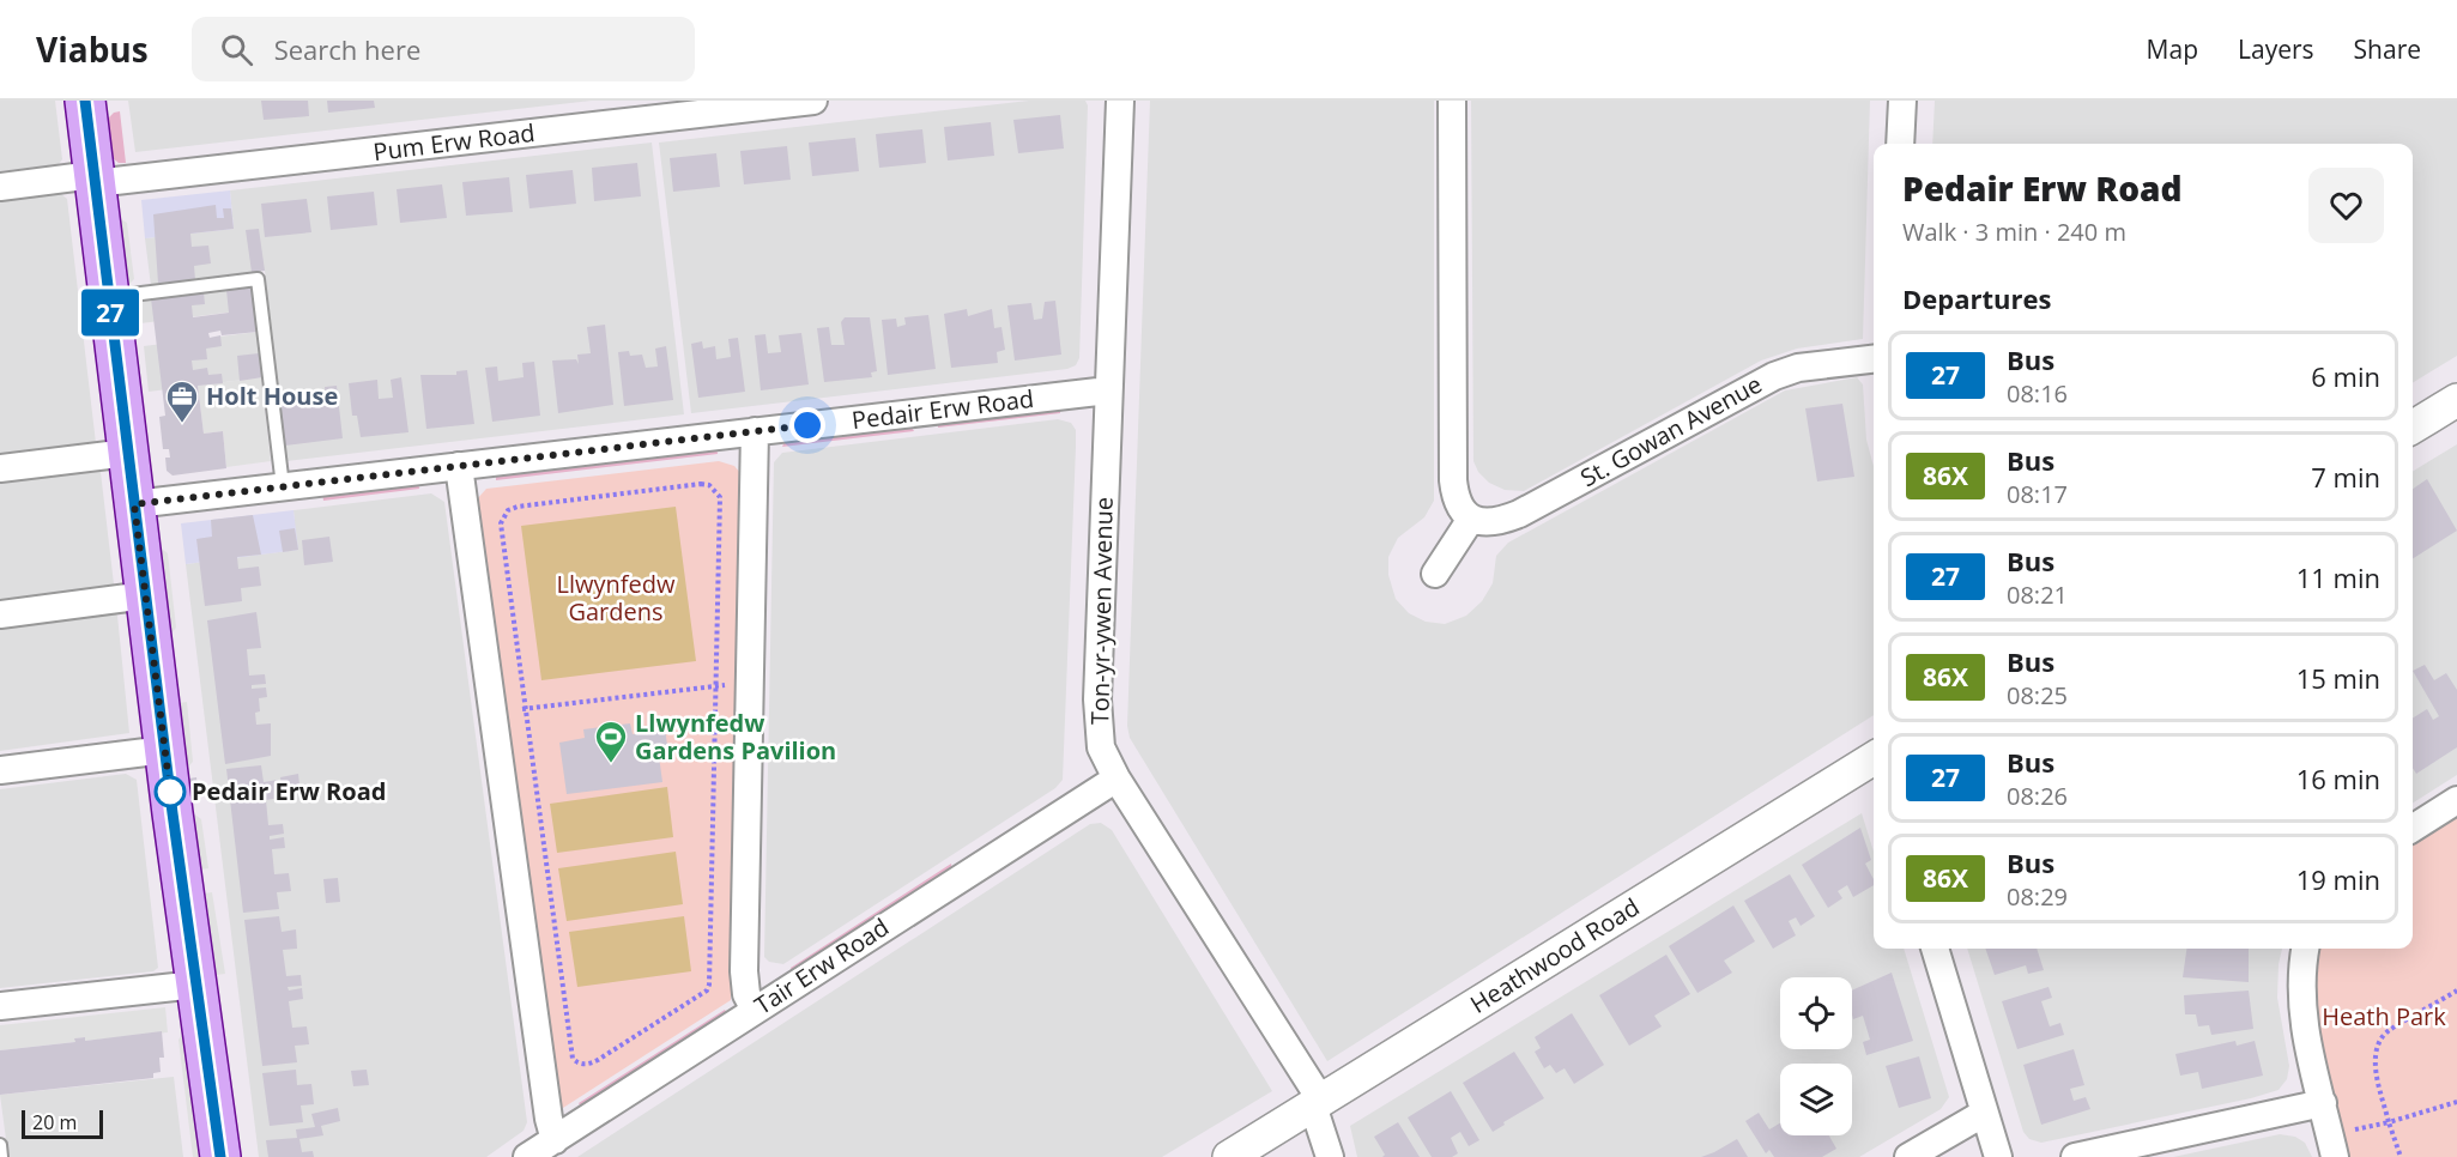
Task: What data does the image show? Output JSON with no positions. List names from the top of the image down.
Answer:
{
  "streets": {
    "street": [
      "Pum Erw Road",
      "Pedair Erw Road",
      "St. Gowan Avenue",
      "Ton-yr-ywen Avenue",
      "Heathwood Road",
      "Tair Erw Road"
    ]
  },
  "crossings": [
    ["Pedair Erw Road", "Ton-yr-ywen Avenue"],
    ["Ton-yr-ywen Avenue", "Heathwood Road"],
    ["Ton-yr-ywen Avenue", "Tair Erw Road"]
  ],
  "parks": ["Llwynfedw Gardens", "Heath Park"],
  "places": {
    "office": ["Holt House"],
    "sports": ["Llwynfedw Gardens Pavilion"],
    "other": ["Pedair Erw Road"]
  },
  "lines": ["bus line 27"],
  "scale_bar": "20 m",
  "page": {
    "header": "Viabus",
    "search": "Search here",
    "nav": ["Map", "Layers", "Share"],
    "on_map": "27",
    "heading": [
      ["Pedair Erw Road", "Walk · 3 min · 240 m"],
      "Departures"
    ],
    "list": [
      {
        "mark": "27",
        "name": "Bus",
        "note": "08:16",
        "value": "6 min"
      },
      {
        "mark": "86X",
        "name": "Bus",
        "note": "08:17",
        "value": "7 min"
      },
      {
        "mark": "27",
        "name": "Bus",
        "note": "08:21",
        "value": "11 min"
      },
      {
        "mark": "86X",
        "name": "Bus",
        "note": "08:25",
        "value": "15 min"
      },
      {
        "mark": "27",
        "name": "Bus",
        "note": "08:26",
        "value": "16 min"
      },
      {
        "mark": "86X",
        "name": "Bus",
        "note": "08:29",
        "value": "19 min"
      }
    ],
    "scale": "20 m"
  }
}
